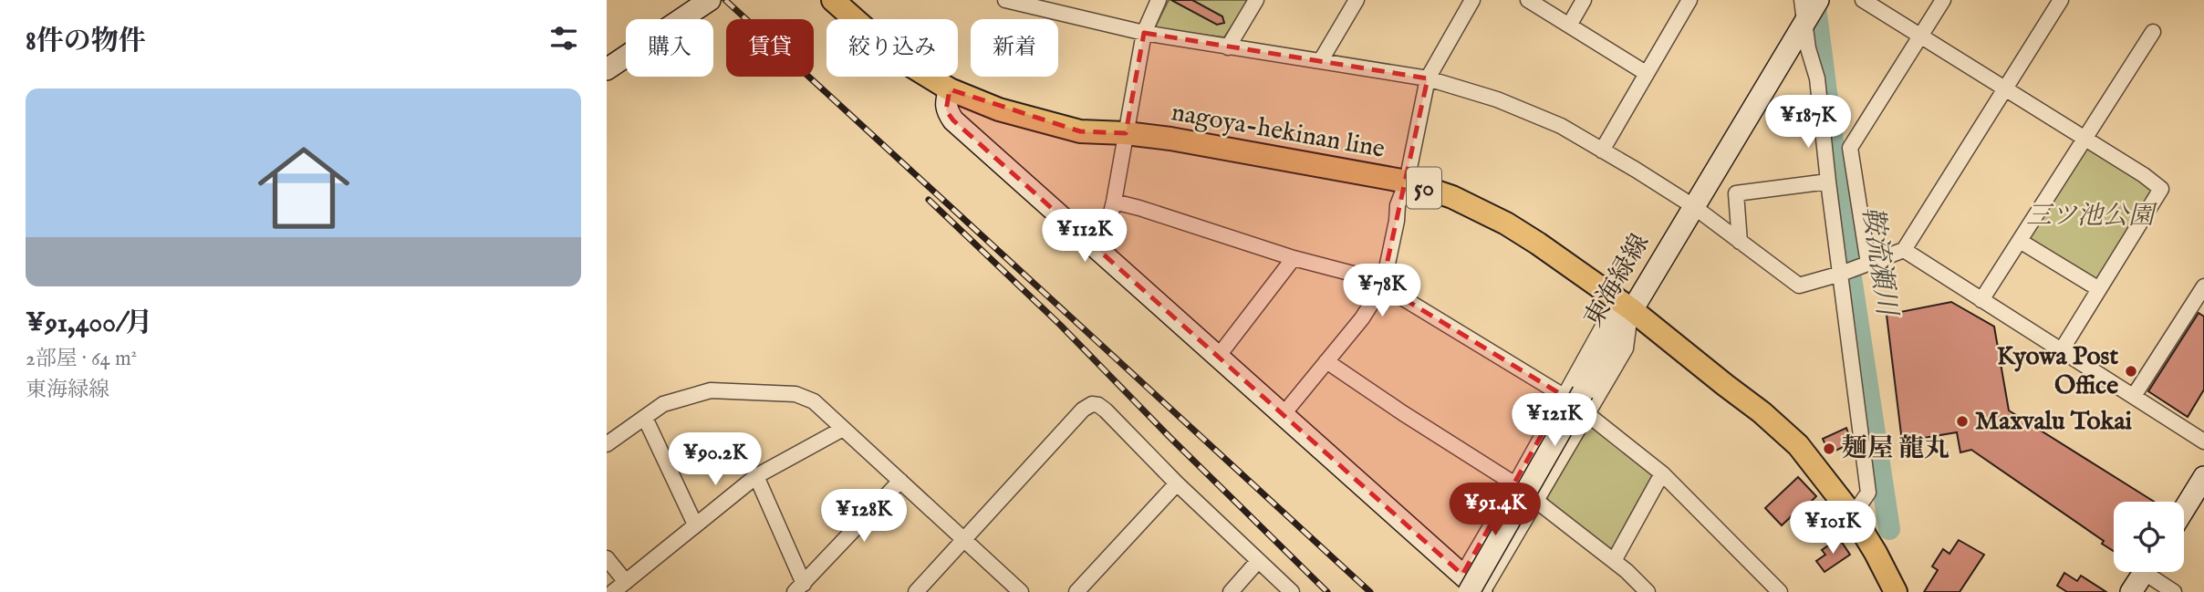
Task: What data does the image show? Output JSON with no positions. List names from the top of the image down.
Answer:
{
  "streets": {
    "main road": ["nagoya-hekinan line", "50"],
    "street": ["東海緑線"]
  },
  "crossings": [
    ["nagoya-hekinan line", "東海緑線"]
  ],
  "water": ["鞍流瀬川"],
  "parks": ["三ツ池公園"],
  "places": ["Kyowa Post Office", "Maxvalu Tokai", "麺屋 龍丸"],
  "page": {
    "heading": "8件の物件",
    "chip": [
      "購入",
      "賃貸",
      "絞り込み",
      "新着"
    ],
    "list": [
      {
        "name": "¥91,400/月",
        "note": "2部屋 · 64 m² · 東海緑線"
      }
    ],
    "price": [
      "¥187K",
      "¥112K",
      "¥78K",
      "¥121K",
      "¥90.2K",
      "¥91.4K",
      "¥128K",
      "¥101K"
    ]
  }
}
